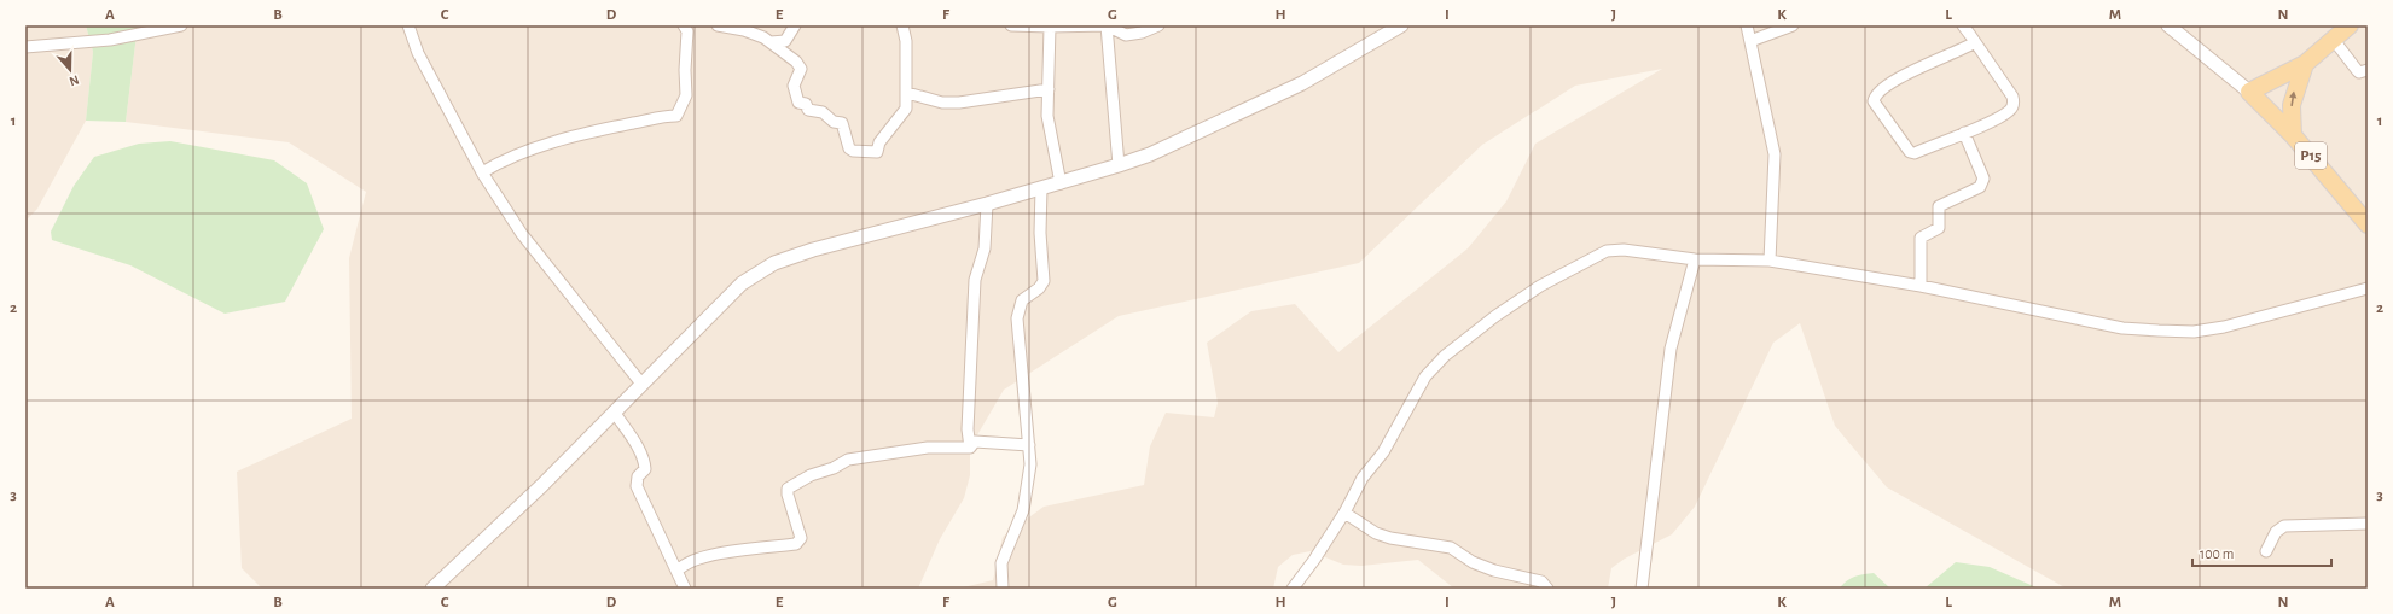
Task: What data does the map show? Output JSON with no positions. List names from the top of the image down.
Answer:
{
  "streets": {
    "main road": ["P15"]
  },
  "scale_bar": "100 m",
  "north": "bottom",
  "grid": {
    "columns": [
      "A",
      "B",
      "C",
      "D",
      "E",
      "F",
      "G",
      "H",
      "I",
      "J",
      "K",
      "L",
      "M",
      "N"
    ],
    "rows": ["1", "2", "3"]
  }
}
